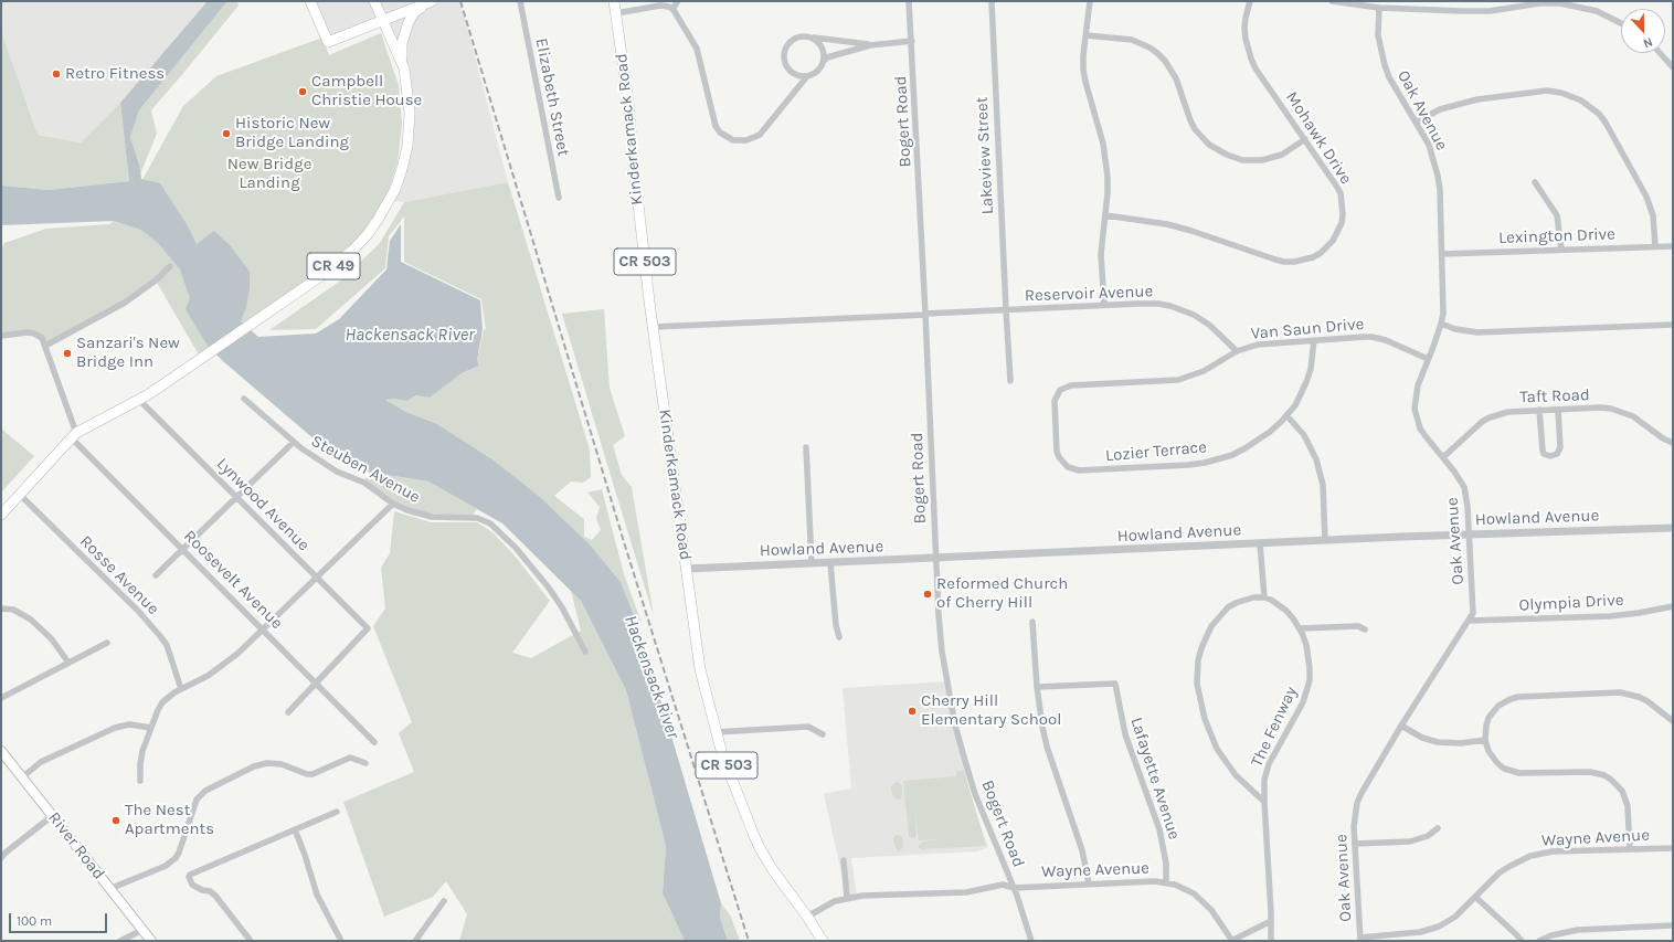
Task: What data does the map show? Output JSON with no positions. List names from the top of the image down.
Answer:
{
  "streets": {
    "main road": [
      "Kinderkamack Road",
      "CR 503",
      "CR 49",
      "River Road"
    ],
    "street": [
      "Elizabeth Street",
      "Oak Avenue",
      "Bogert Road",
      "Mohawk Drive",
      "Lakeview Street",
      "Lexington Drive",
      "Reservoir Avenue",
      "Van Saun Drive",
      "Taft Road",
      "Lozier Terrace",
      "Steuben Avenue",
      "Lynwood Avenue",
      "Howland Avenue",
      "Rosse Avenue",
      "Roosevelt Avenue",
      "Olympia Drive",
      "The Fenway",
      "Lafayette Avenue",
      "Wayne Avenue"
    ]
  },
  "crossings": [
    ["Oak Avenue", "Lexington Drive"],
    ["Oak Avenue", "Van Saun Drive"],
    ["Oak Avenue", "Taft Road"],
    ["Oak Avenue", "Howland Avenue"],
    ["Oak Avenue", "Olympia Drive"],
    ["Oak Avenue", "Wayne Avenue"],
    ["Bogert Road", "Reservoir Avenue"],
    ["Bogert Road", "Howland Avenue"],
    ["Bogert Road", "Wayne Avenue"],
    ["Kinderkamack Road", "Reservoir Avenue"],
    ["Kinderkamack Road", "Howland Avenue"],
    ["Kinderkamack Road", "Wayne Avenue"],
    ["Lakeview Street", "Reservoir Avenue"],
    ["CR 49", "Lynwood Avenue"],
    ["CR 49", "Rosse Avenue"],
    ["CR 49", "Roosevelt Avenue"],
    ["Reservoir Avenue", "Van Saun Drive"],
    ["Van Saun Drive", "Lozier Terrace"],
    ["Lynwood Avenue", "Roosevelt Avenue"],
    ["Lafayette Avenue", "Wayne Avenue"]
  ],
  "water": ["Hackensack River"],
  "parks": ["New Bridge Landing"],
  "places": [
    "Retro Fitness",
    "Campbell Christie House",
    "Historic New Bridge Landing",
    "Sanzari's New Bridge Inn",
    "Reformed Church of Cherry Hill",
    "Cherry Hill Elementary School",
    "The Nest Apartments"
  ],
  "scale_bar": "100 m",
  "north": "bottom"
}
